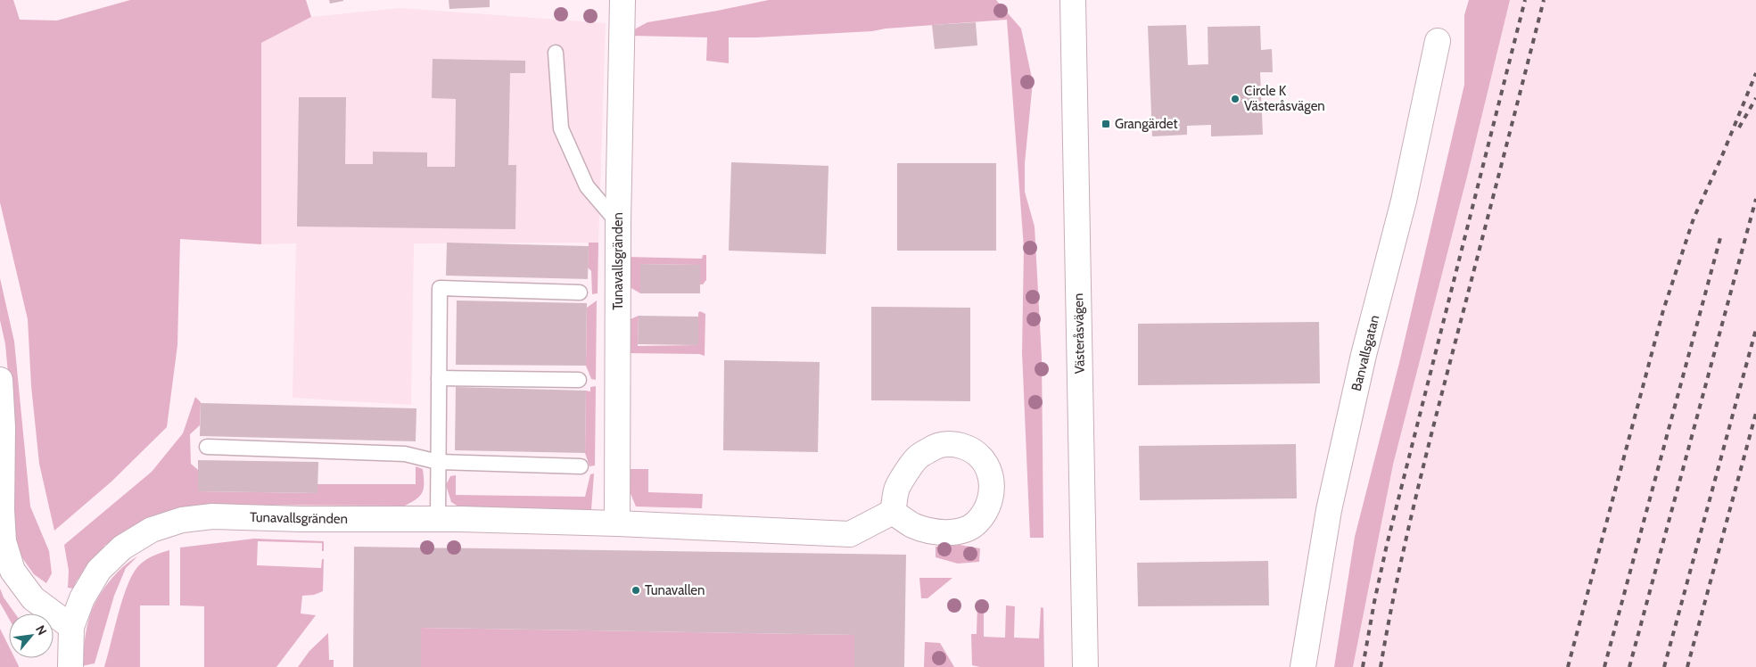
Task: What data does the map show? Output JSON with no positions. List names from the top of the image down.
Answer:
{
  "streets": {
    "street": ["Tunavallsgränden", "Västeråsvägen", "Banvallsgatan"]
  },
  "places": {
    "other": ["Circle K Västeråsvägen", "Tunavallen"],
    "transit": ["Grangärdet"]
  },
  "north": "top right"
}
